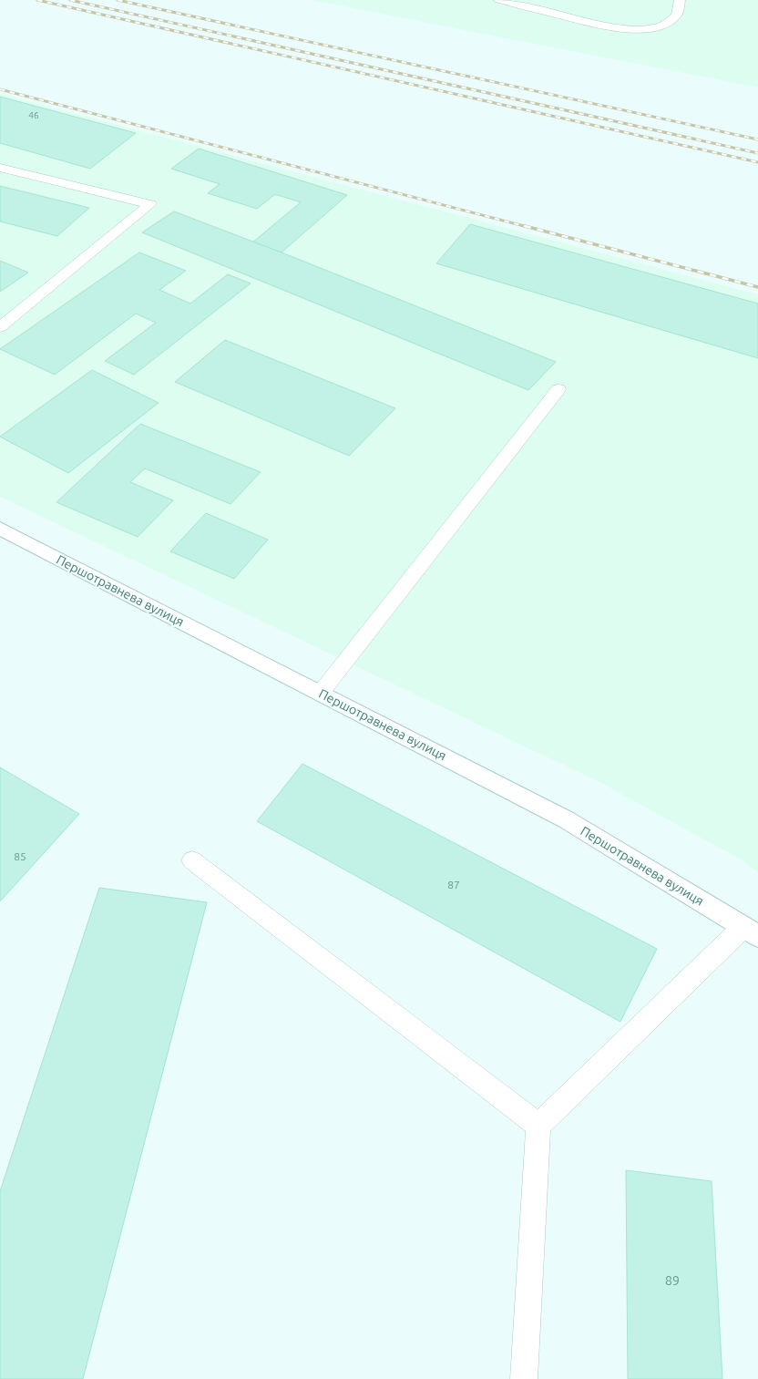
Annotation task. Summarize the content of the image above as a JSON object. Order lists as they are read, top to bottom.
{
  "streets": {
    "street": ["Першотравнева вулиця"]
  },
  "house_numbers": [
    "46",
    "85",
    "87",
    "89"
  ]
}
